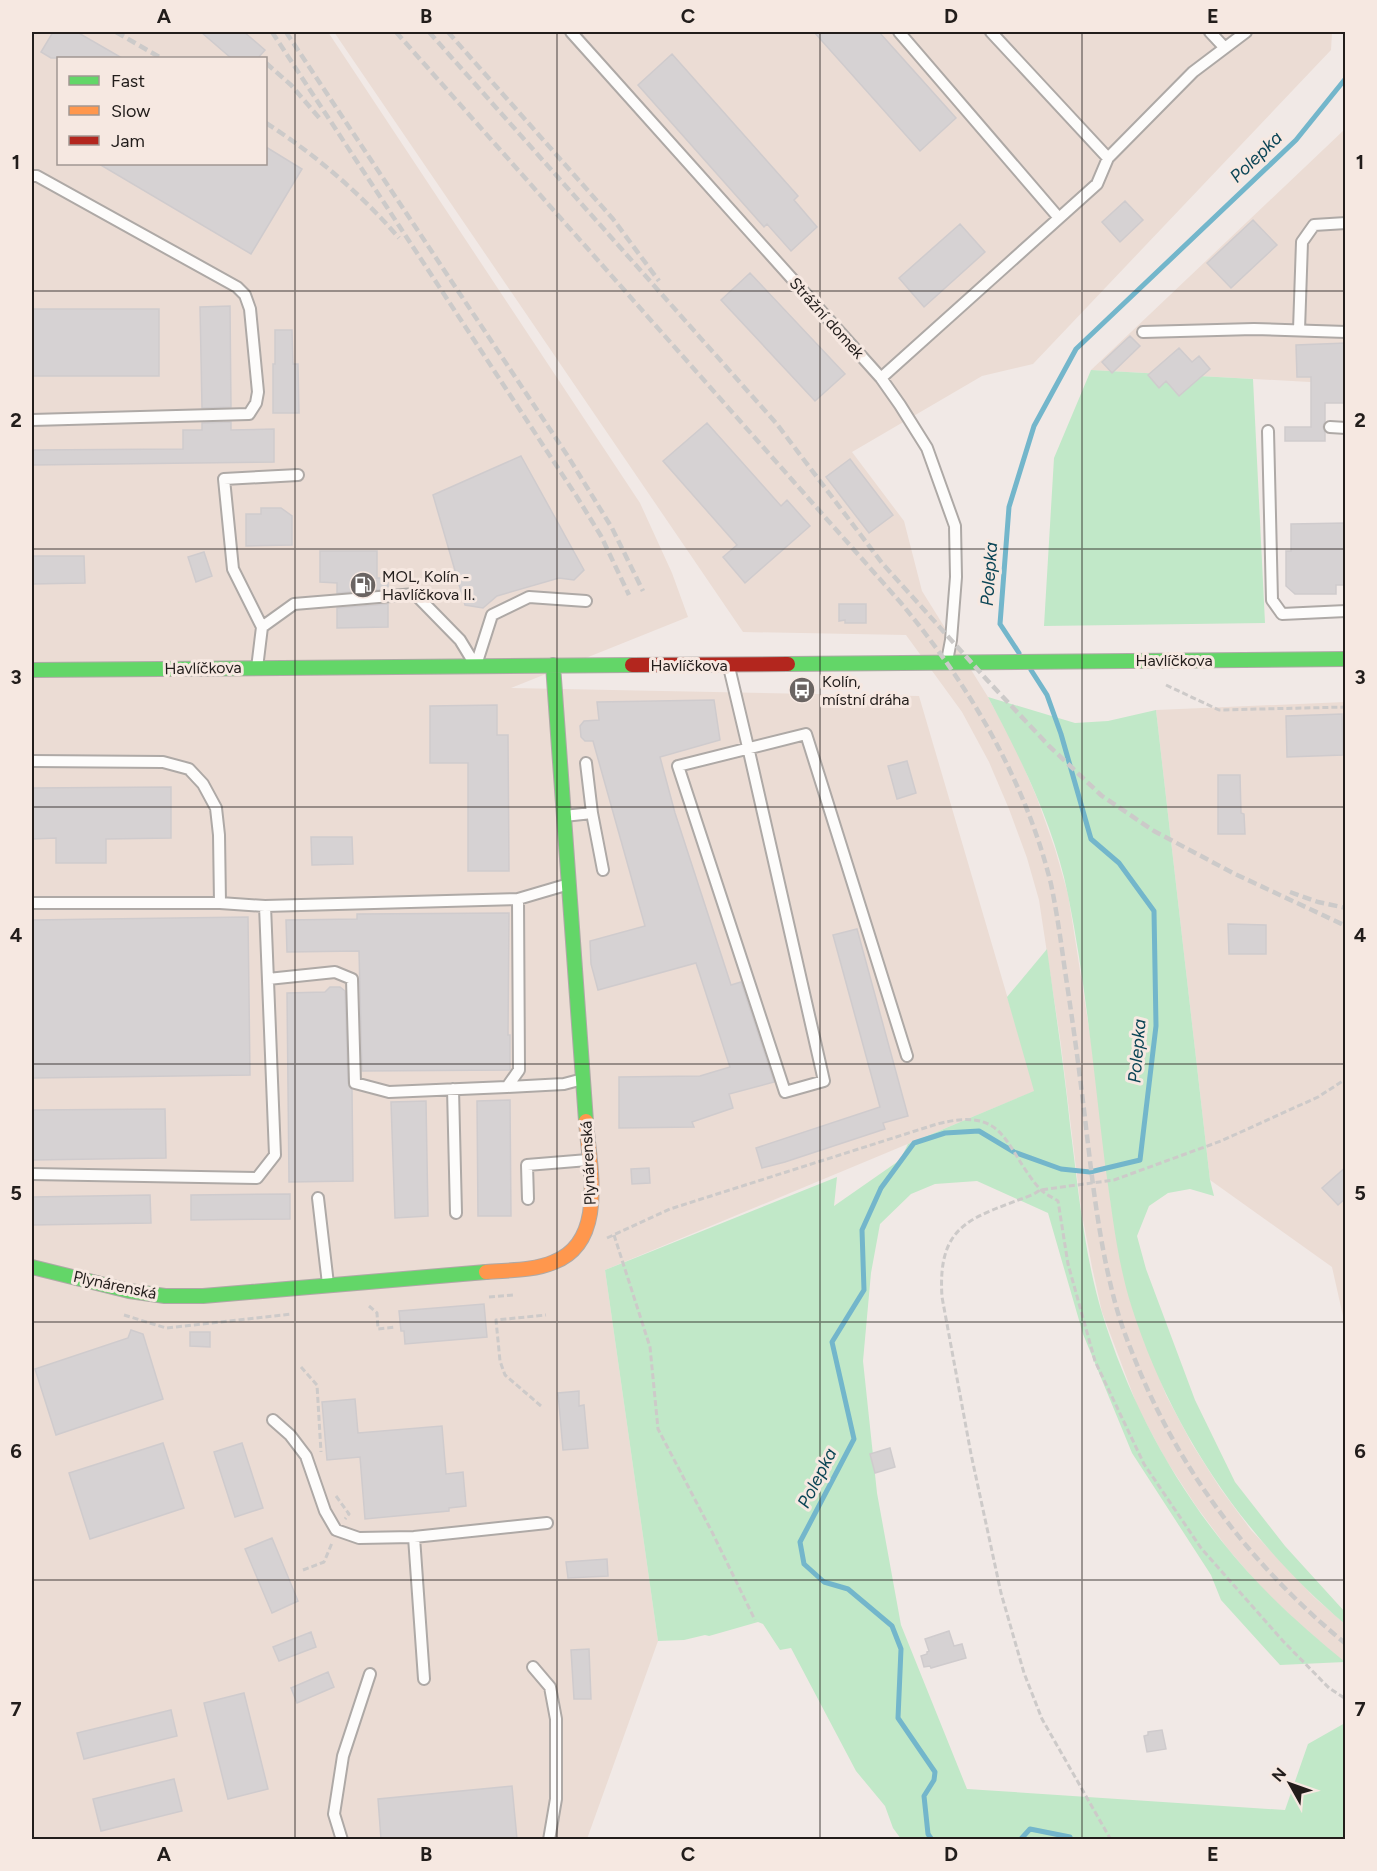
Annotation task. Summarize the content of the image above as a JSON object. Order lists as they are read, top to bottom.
{
  "streets": {
    "street": ["Havlíčkova", "Plynárenská"],
    "lane": ["Strážní domek"]
  },
  "crossings": [
    ["Strážní domek", "Havlíčkova"],
    ["Havlíčkova", "Plynárenská"]
  ],
  "water": ["Polepka"],
  "places": {
    "fuel station": ["MOL, Kolín - Havlíčkova II."],
    "bus stop": ["Kolín, místní dráha"]
  },
  "legend": ["Fast", "Slow", "Jam"],
  "north": "top left",
  "grid": {
    "columns": [
      "A",
      "B",
      "C",
      "D",
      "E"
    ],
    "rows": [
      "1",
      "2",
      "3",
      "4",
      "5",
      "6",
      "7"
    ]
  }
}
